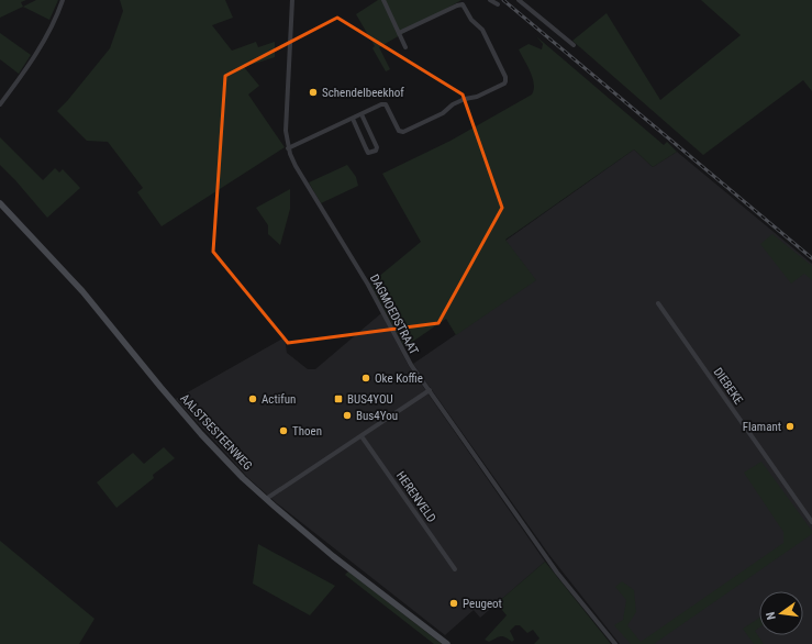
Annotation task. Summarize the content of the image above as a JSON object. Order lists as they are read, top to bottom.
{
  "streets": {
    "main road": ["AALSTSESTEENWEG"],
    "street": ["DAGMOEDSTRAAT", "DIEBEKE", "HERENVELD"]
  },
  "places": {
    "other": [
      "Schendelbeekhof",
      "Oke Koffie",
      "Actifun",
      "Bus4You",
      "Flamant",
      "Thoen",
      "Peugeot"
    ],
    "transit": ["BUS4YOU"]
  },
  "north": "left"
}
